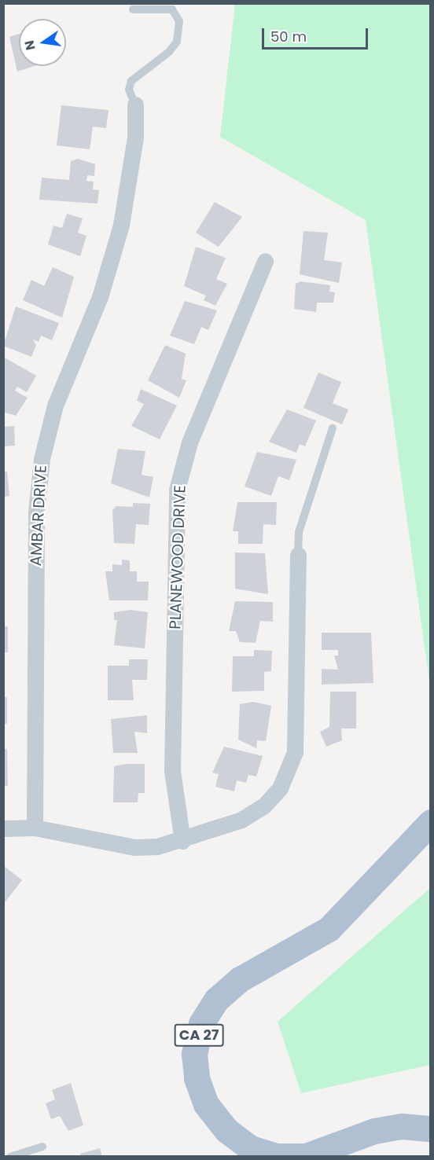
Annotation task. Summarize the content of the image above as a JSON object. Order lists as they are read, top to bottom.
{
  "streets": {
    "main road": ["CA 27"],
    "street": ["AMBAR DRIVE", "PLANEWOOD DRIVE"]
  },
  "scale_bar": "50 m",
  "north": "left"
}
